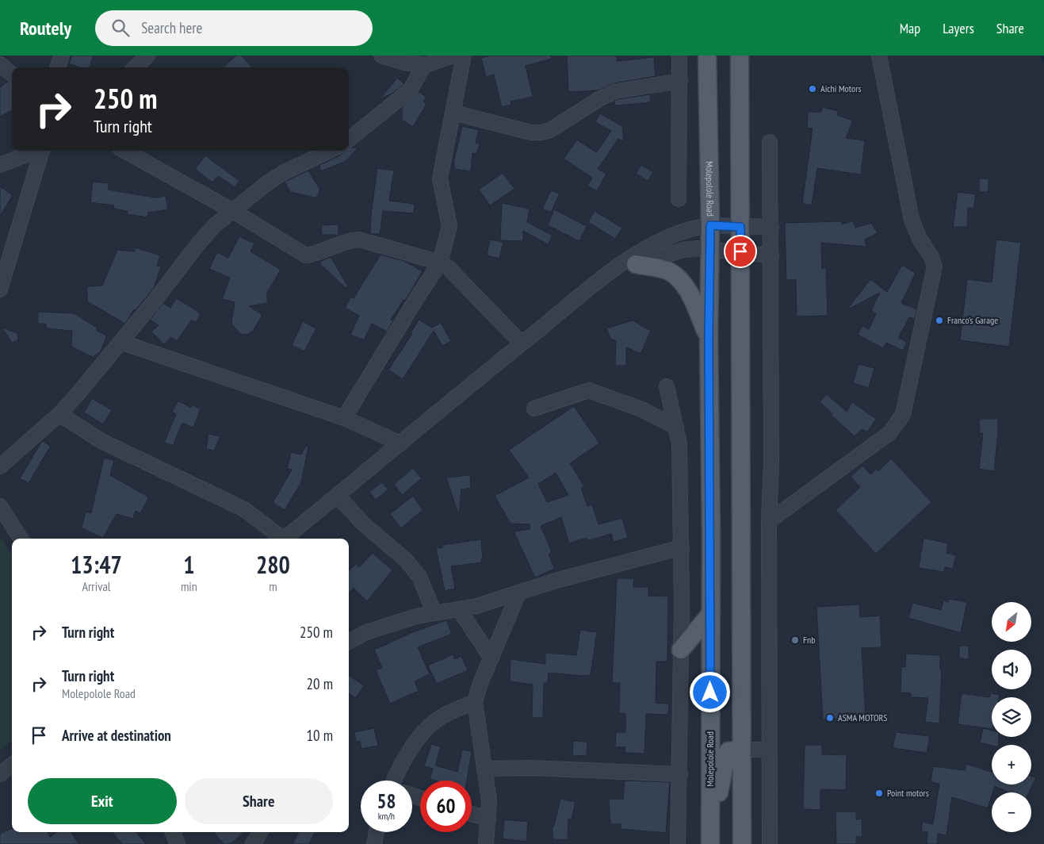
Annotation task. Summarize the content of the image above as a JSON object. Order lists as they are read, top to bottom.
{
  "streets": {
    "main road": ["Molepolole Road"]
  },
  "places": [
    "Aichi Motors",
    "Franco's Garage",
    "Fnb",
    "ASMA MOTORS",
    "Point motors"
  ],
  "north": "bottom left",
  "page": {
    "header": "Routely",
    "search": "Search here",
    "nav": ["Map", "Layers", "Share"],
    "turn": ["250 m", "Turn right"],
    "eta": [
      "13:47",
      "Arrival",
      "1",
      "min",
      "280",
      "m"
    ],
    "map_buttons": ["+", "−"],
    "list": [
      {
        "name": "Turn right",
        "value": "250 m"
      },
      {
        "name": "Turn right",
        "note": "Molepolole Road",
        "value": "20 m"
      },
      {
        "name": "Arrive at destination",
        "value": "10 m"
      }
    ],
    "buttons": ["Exit", "Share"],
    "speed": "58 km/h",
    "limit": "60"
  }
}
